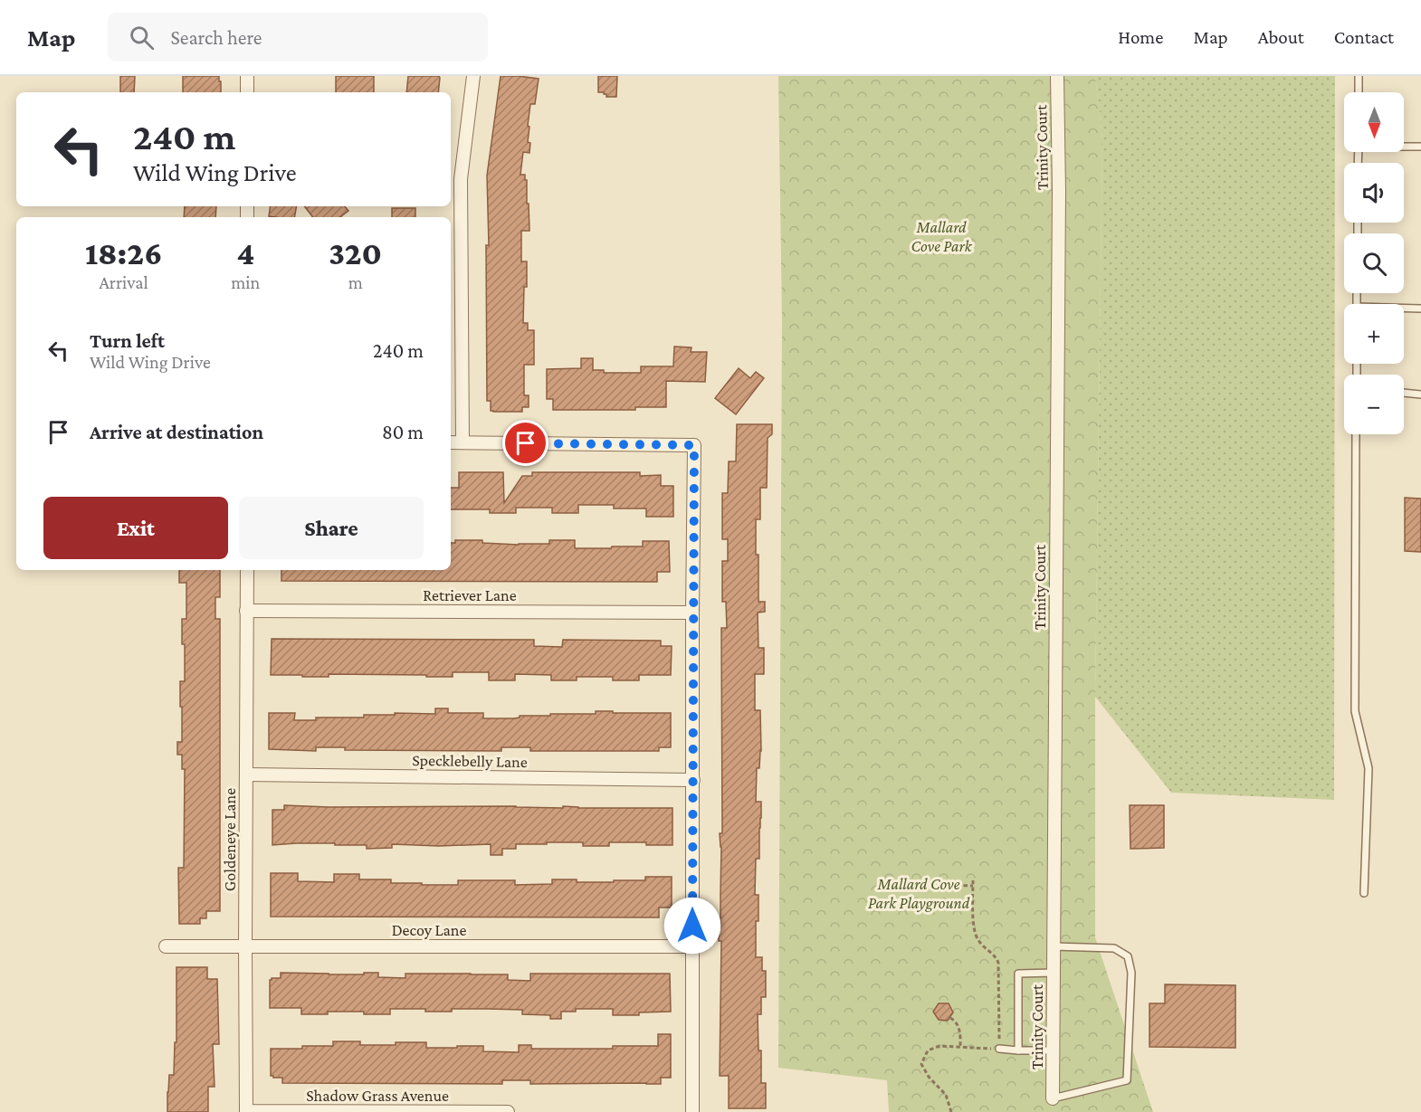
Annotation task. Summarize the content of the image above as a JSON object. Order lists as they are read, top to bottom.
{
  "streets": {
    "street": [
      "Trinity Court",
      "Retriever Lane",
      "Specklebelly Lane",
      "Goldeneye Lane",
      "Decoy Lane",
      "Shadow Grass Avenue"
    ]
  },
  "crossings": [
    ["Retriever Lane", "Goldeneye Lane"],
    ["Specklebelly Lane", "Goldeneye Lane"],
    ["Goldeneye Lane", "Decoy Lane"],
    ["Goldeneye Lane", "Shadow Grass Avenue"]
  ],
  "parks": ["Mallard Cove Park", "Mallard Cove Park Playground"],
  "north": "bottom",
  "page": {
    "header": "Map",
    "search": "Search here",
    "nav": [
      "Home",
      "Map",
      "About",
      "Contact"
    ],
    "map_buttons": ["+", "−"],
    "turn": ["240 m", "Wild Wing Drive"],
    "eta": [
      "18:26",
      "Arrival",
      "4",
      "min",
      "320",
      "m"
    ],
    "list": [
      {
        "name": "Turn left",
        "note": "Wild Wing Drive",
        "value": "240 m"
      },
      {
        "name": "Arrive at destination",
        "value": "80 m"
      }
    ],
    "buttons": ["Exit", "Share"]
  }
}
